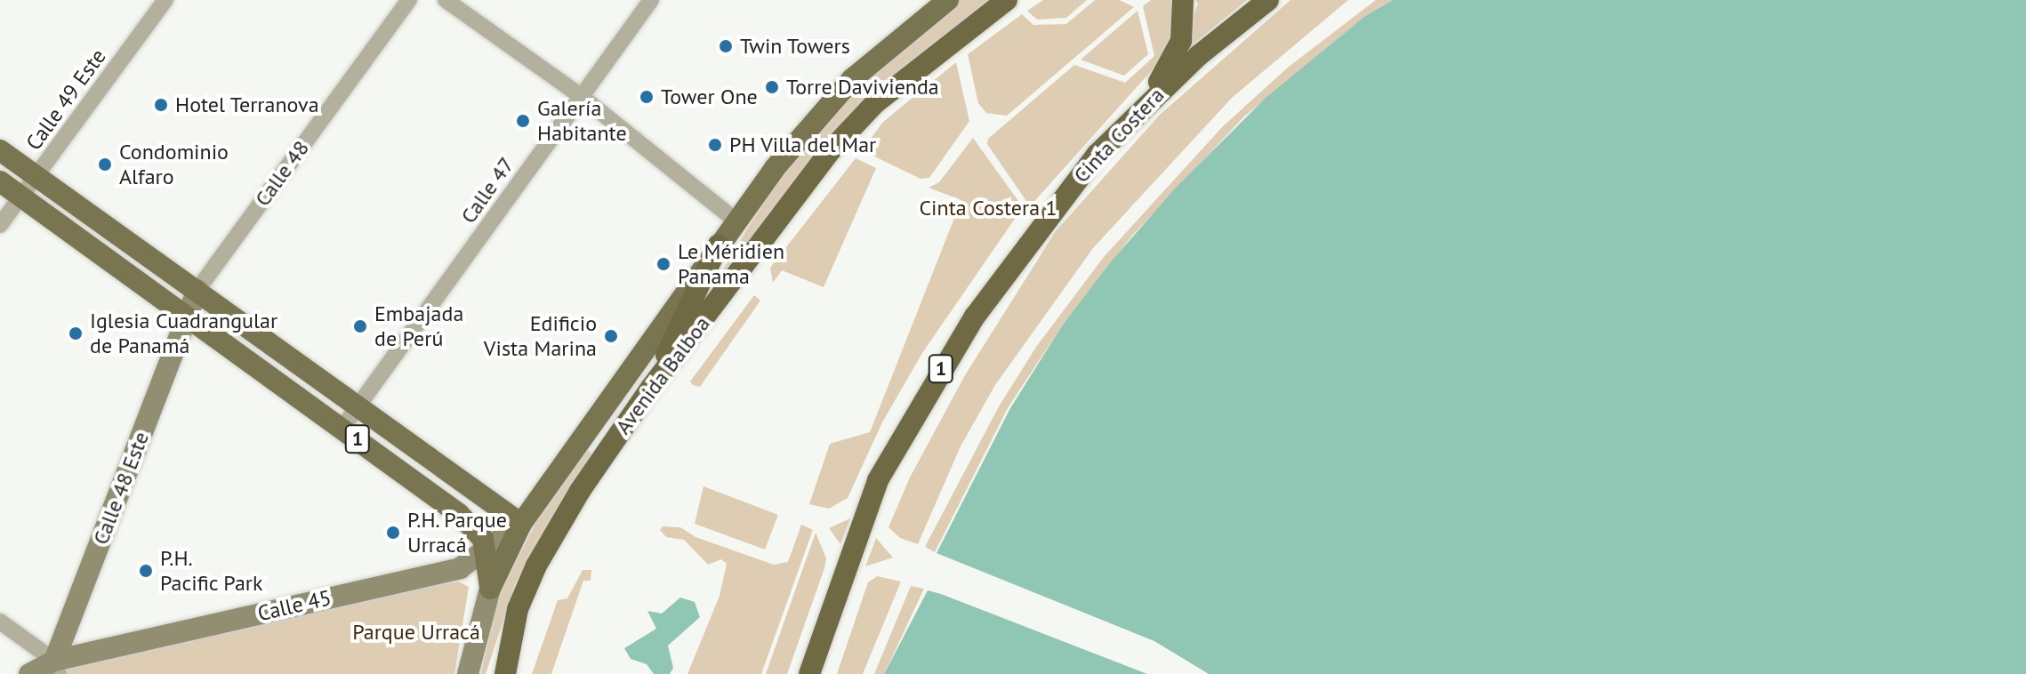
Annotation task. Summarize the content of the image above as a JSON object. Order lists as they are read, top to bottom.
{
  "streets": {
    "highway": ["Cinta Costera", "1", "Avenida Balboa"],
    "main road": ["Calle 48", "Calle 48 Este", "Calle 45"],
    "street": ["Calle 49 Este", "Calle 47"]
  },
  "crossings": [
    ["Calle 49 Este", "1"],
    ["Calle 48", "1"],
    ["Calle 48", "Calle 48 Este"],
    ["Calle 47", "1"],
    ["1", "Avenida Balboa"],
    ["1", "Calle 48 Este"],
    ["1", "Calle 45"],
    ["Avenida Balboa", "Calle 45"],
    ["Calle 48 Este", "Calle 45"]
  ],
  "parks": ["Cinta Costera 1", "Parque Urracá"],
  "places": [
    "Twin Towers",
    "Torre Davivienda",
    "Tower One",
    "Hotel Terranova",
    "Galería Habitante",
    "PH Villa del Mar",
    "Condominio Alfaro",
    "Le Méridien Panama",
    "Embajada de Perú",
    "Iglesia Cuadrangular de Panamá",
    "Edificio Vista Marina",
    "P.H. Parque Urracá",
    "P.H. Pacific Park"
  ]
}
